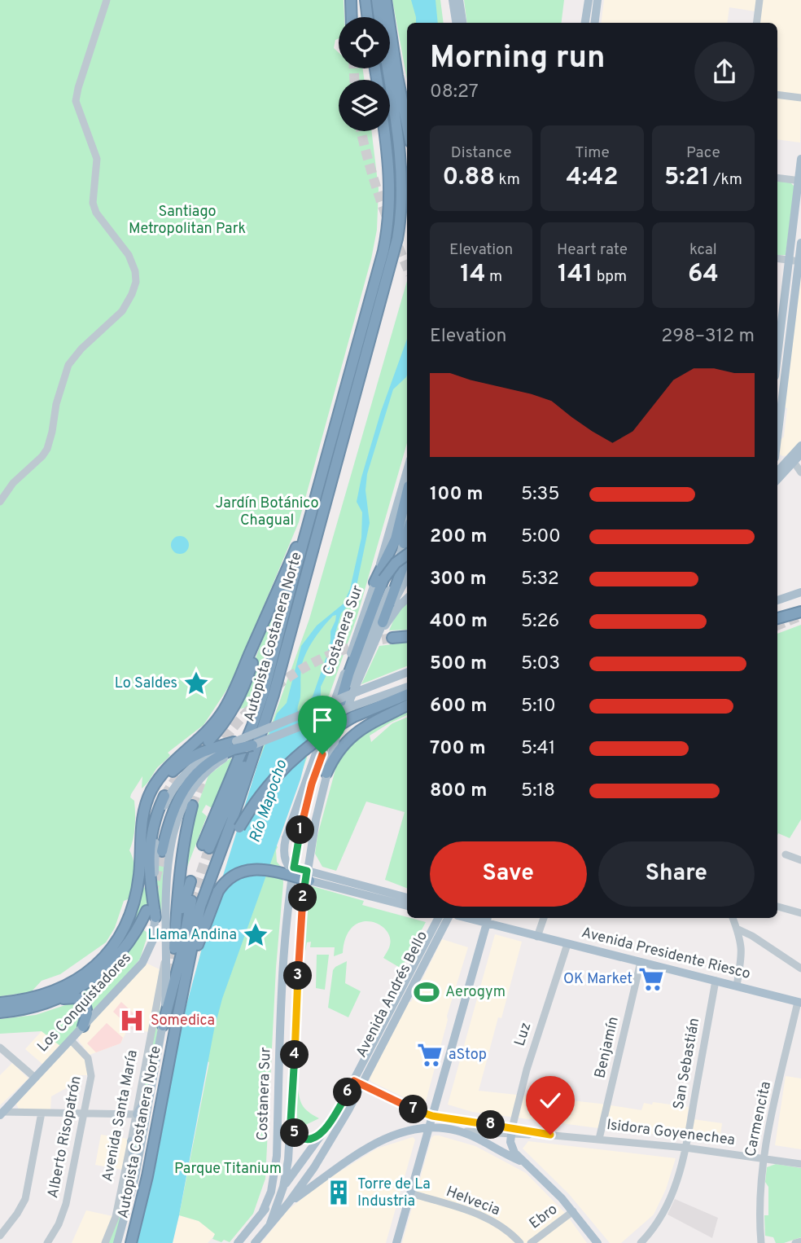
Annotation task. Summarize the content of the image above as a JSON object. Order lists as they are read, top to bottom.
{
  "streets": {
    "highway": ["Autopista Costanera Norte"],
    "main road": [
      "Costanera Sur",
      "Avenida Presidente Riesco",
      "Avenida Andrés Bello",
      "Los Conquistadores",
      "Avenida Santa María",
      "Isidora Goyenechea"
    ],
    "street": [
      "Luz",
      "Benjamín",
      "San Sebastián",
      "Carmencita",
      "Alberto Risopatrón",
      "Helvecia",
      "Ebro"
    ]
  },
  "crossings": [
    ["Costanera Sur", "Avenida Andrés Bello"],
    ["Avenida Presidente Riesco", "Luz"],
    ["Avenida Presidente Riesco", "Benjamín"],
    ["Avenida Presidente Riesco", "San Sebastián"],
    ["Avenida Presidente Riesco", "Carmencita"],
    ["Avenida Andrés Bello", "Isidora Goyenechea"],
    ["Los Conquistadores", "Avenida Santa María"],
    ["Los Conquistadores", "Alberto Risopatrón"],
    ["Luz", "Isidora Goyenechea"],
    ["Benjamín", "Isidora Goyenechea"],
    ["San Sebastián", "Isidora Goyenechea"],
    ["Carmencita", "Isidora Goyenechea"]
  ],
  "water": ["Río Mapocho"],
  "parks": ["Santiago Metropolitan Park", "Jardín Botánico Chagual", "Parque Titanium"],
  "places": {
    "place": ["Lo Saldes", "Llama Andina"],
    "supermarket": ["OK Market", "aStop"],
    "sports": ["Aerogym"],
    "hospital": ["Somedica"],
    "building": ["Torre de La Industria"]
  },
  "page": {
    "heading": ["Morning run", "08:27"],
    "stats": [
      ["Distance", "0.88 km"],
      ["Time", "4:42"],
      ["Pace", "5:21 /km"],
      ["Elevation", "14 m"],
      ["Heart rate", "141 bpm"],
      ["kcal", "64"]
    ],
    "chart": ["Elevation", "298–312 m"],
    "list": [
      {
        "name": "100 m",
        "note": "5:35"
      },
      {
        "name": "200 m",
        "note": "5:00"
      },
      {
        "name": "300 m",
        "note": "5:32"
      },
      {
        "name": "400 m",
        "note": "5:26"
      },
      {
        "name": "500 m",
        "note": "5:03"
      },
      {
        "name": "600 m",
        "note": "5:10"
      },
      {
        "name": "700 m",
        "note": "5:41"
      },
      {
        "name": "800 m",
        "note": "5:18"
      }
    ],
    "pins": [
      "1",
      "2",
      "3",
      "4",
      "6",
      "7",
      "8",
      "5"
    ],
    "buttons": ["Save", "Share"]
  }
}
